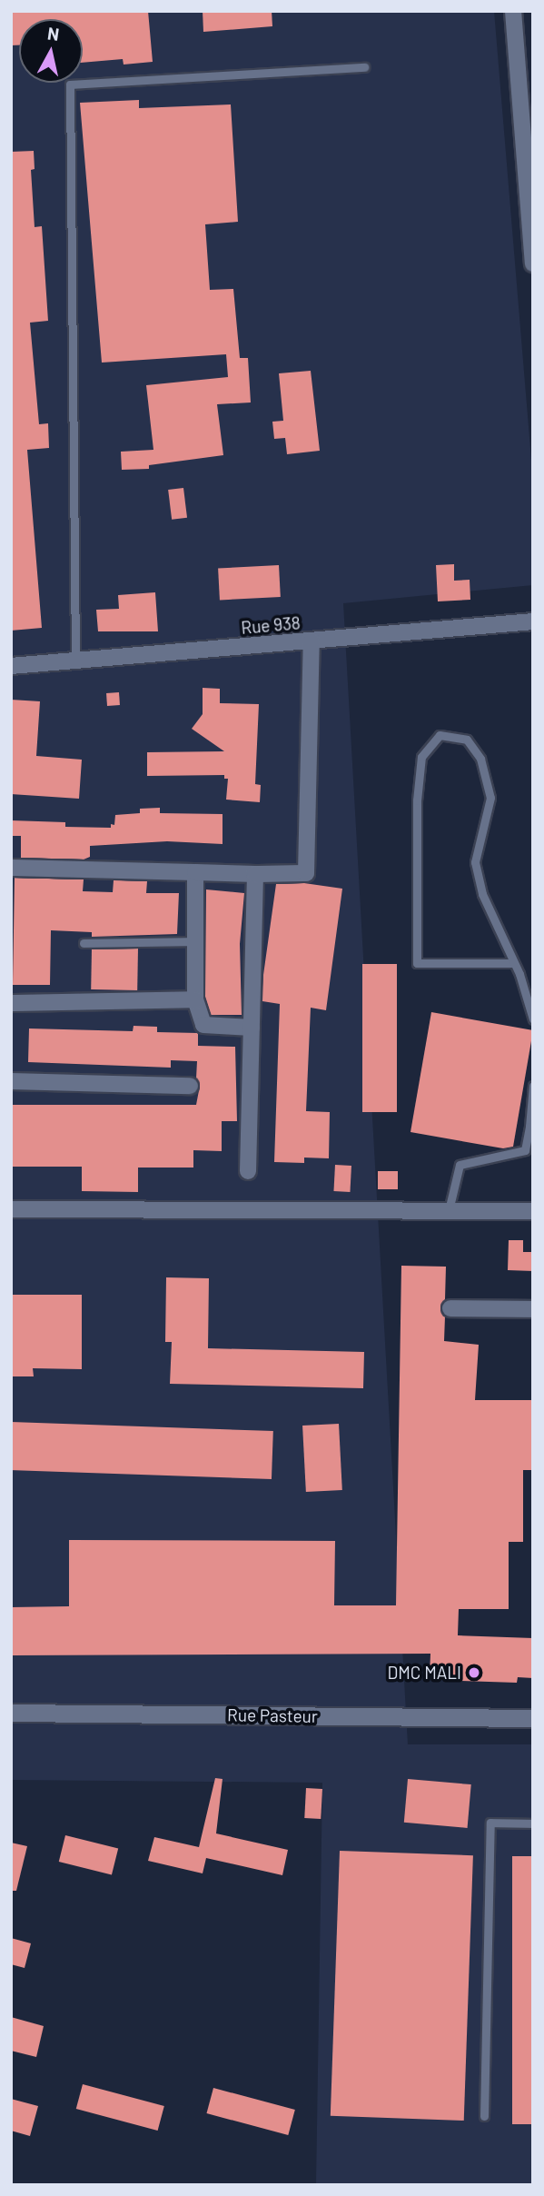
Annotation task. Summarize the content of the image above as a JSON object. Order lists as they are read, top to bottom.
{
  "streets": {
    "main road": ["Rue Pasteur"],
    "street": ["Rue 938"]
  },
  "places": ["DMC MALI"],
  "north": "top"
}
